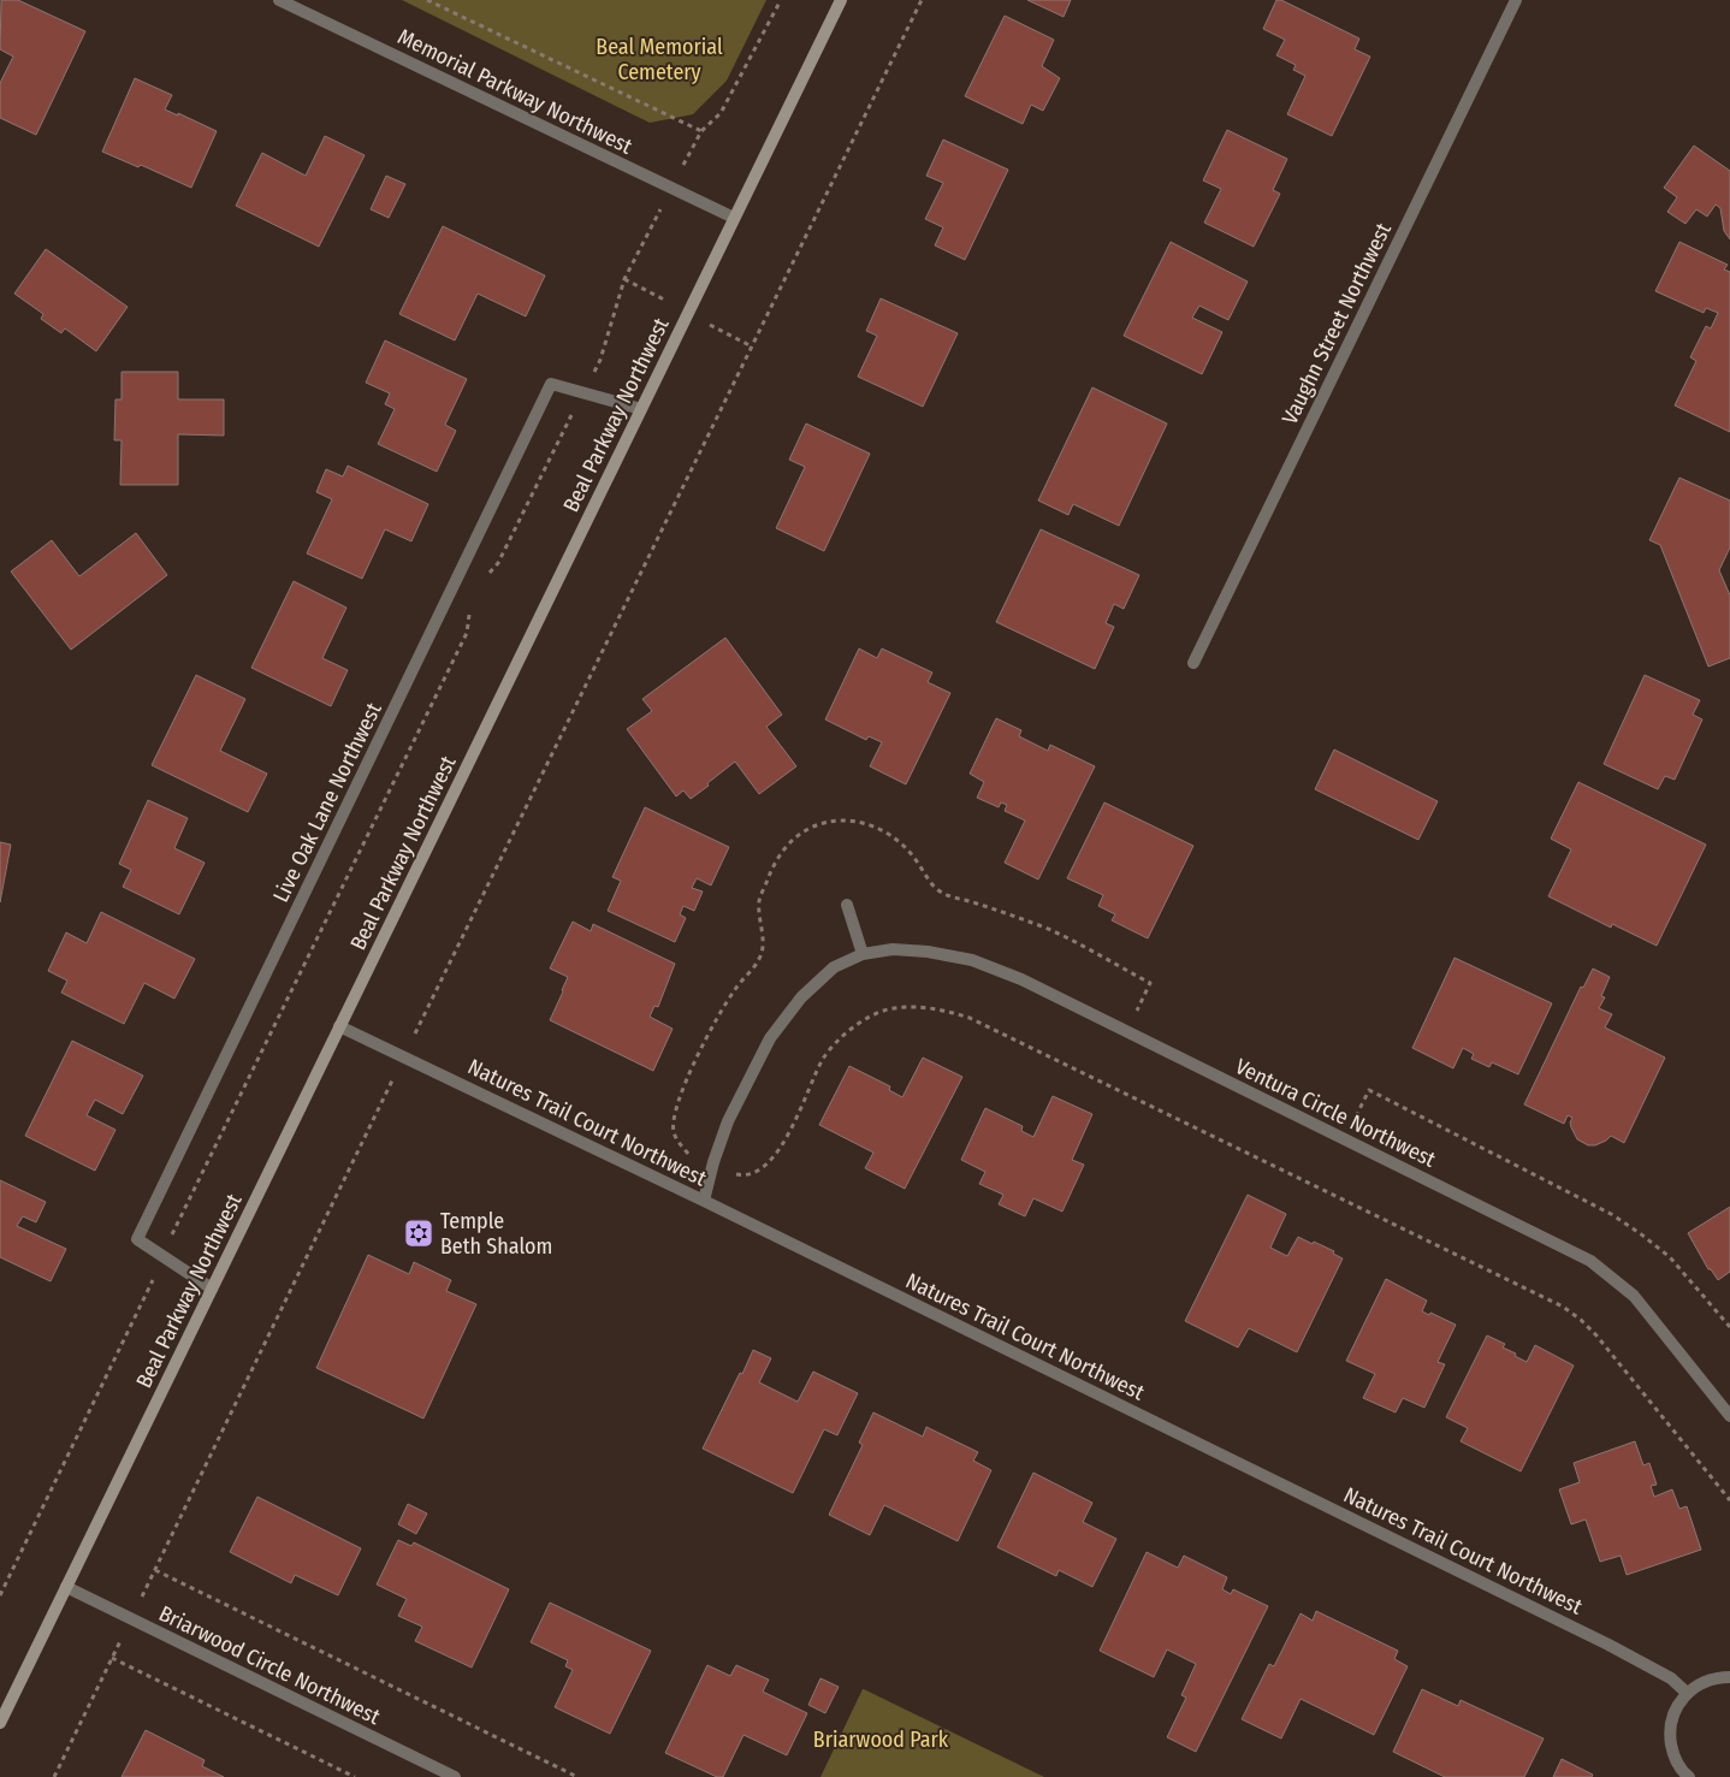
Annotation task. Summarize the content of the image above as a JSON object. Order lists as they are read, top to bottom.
{
  "streets": {
    "main road": ["Beal Parkway Northwest"],
    "street": [
      "Memorial Parkway Northwest",
      "Vaughn Street Northwest",
      "Live Oak Lane Northwest",
      "Ventura Circle Northwest",
      "Natures Trail Court Northwest",
      "Briarwood Circle Northwest"
    ]
  },
  "crossings": [
    ["Memorial Parkway Northwest", "Beal Parkway Northwest"],
    ["Beal Parkway Northwest", "Live Oak Lane Northwest"],
    ["Beal Parkway Northwest", "Natures Trail Court Northwest"],
    ["Beal Parkway Northwest", "Briarwood Circle Northwest"],
    ["Ventura Circle Northwest", "Natures Trail Court Northwest"]
  ],
  "parks": ["Beal Memorial Cemetery", "Briarwood Park"],
  "places": {
    "synagogue": ["Temple Beth Shalom"]
  }
}
